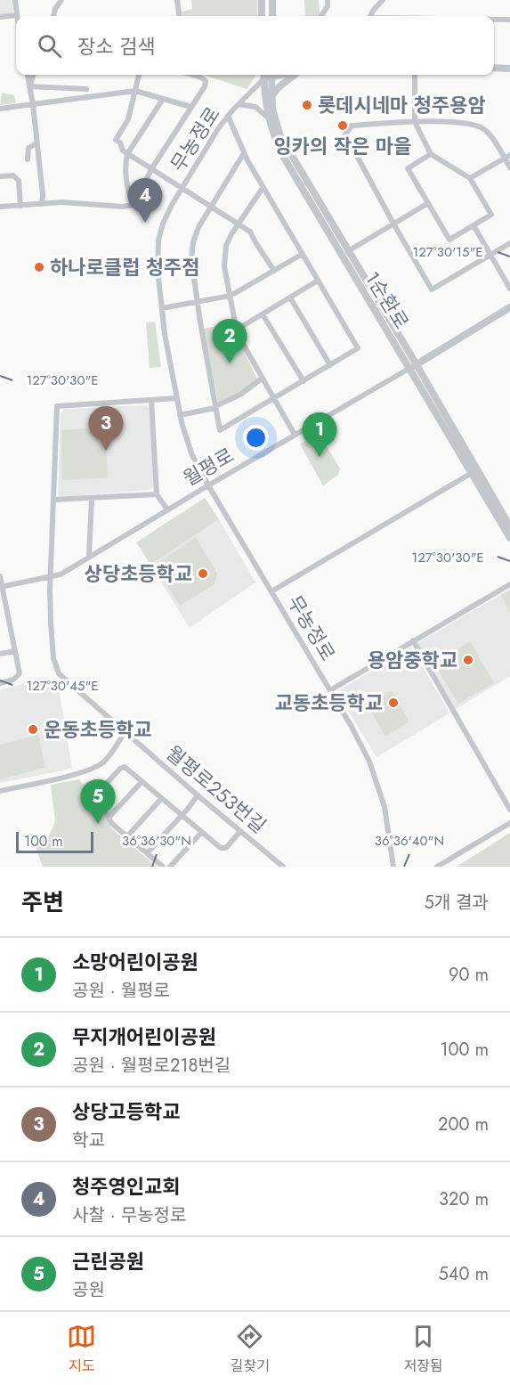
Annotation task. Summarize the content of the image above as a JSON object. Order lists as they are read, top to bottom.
{
  "streets": {
    "street": [
      "무농정로",
      "1순환로",
      "월평로",
      "월평로253번길"
    ]
  },
  "crossings": [
    ["무농정로", "1순환로"],
    ["무농정로", "월평로"],
    ["1순환로", "월평로"],
    ["월평로", "월평로253번길"]
  ],
  "places": [
    "롯데시네마 청주용암",
    "잉카의 작은 마을",
    "하나로클럽 청주점",
    "상당초등학교",
    "용암중학교",
    "교동초등학교",
    "운동초등학교"
  ],
  "scale_bar": "100 m",
  "page": {
    "search": "장소 검색",
    "pins": [
      "4",
      "2",
      "3",
      "1",
      "5"
    ],
    "scale": "100 m",
    "heading": ["주변", "5개 결과"],
    "list": [
      {
        "mark": "1",
        "name": "소망어린이공원",
        "note": "공원 · 월평로",
        "value": "90 m"
      },
      {
        "mark": "2",
        "name": "무지개어린이공원",
        "note": "공원 · 월평로218번길",
        "value": "100 m"
      },
      {
        "mark": "3",
        "name": "상당고등학교",
        "note": "학교",
        "value": "200 m"
      },
      {
        "mark": "4",
        "name": "청주영인교회",
        "note": "사찰 · 무농정로",
        "value": "320 m"
      },
      {
        "mark": "5",
        "name": "근린공원",
        "note": "공원",
        "value": "540 m"
      }
    ],
    "nav": ["지도", "길찾기", "저장됨"]
  },
  "coordinates": [
    "127°30'15\"E",
    "127°30'30\"E",
    "127°30'45\"E",
    "36°36'30\"N",
    "36°36'40\"N"
  ]
}
